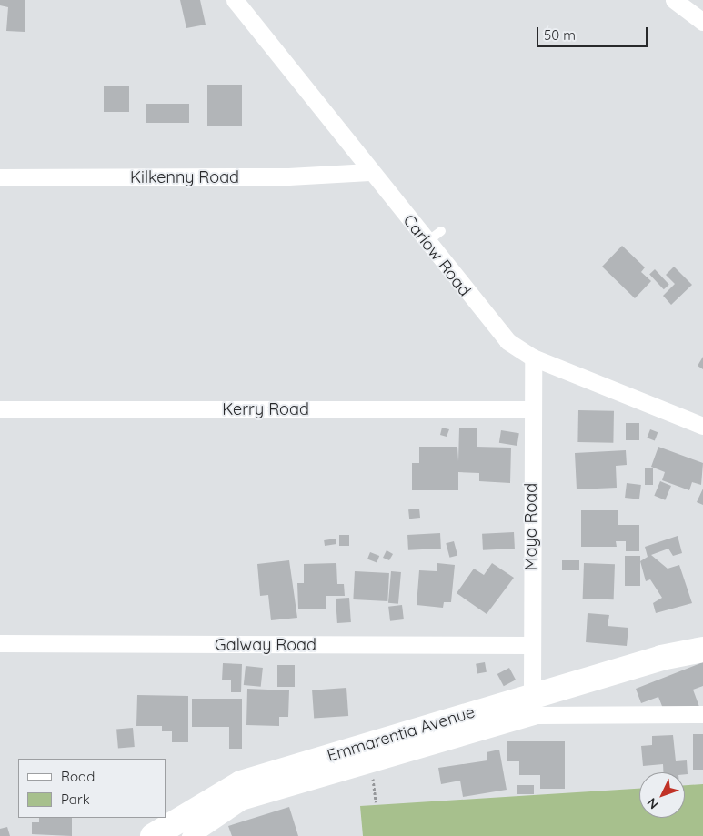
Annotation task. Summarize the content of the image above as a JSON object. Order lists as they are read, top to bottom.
{
  "streets": {
    "street": [
      "Kilkenny Road",
      "Carlow Road",
      "Kerry Road",
      "Mayo Road",
      "Galway Road",
      "Emmarentia Avenue"
    ]
  },
  "crossings": [
    ["Kilkenny Road", "Carlow Road"],
    ["Carlow Road", "Mayo Road"],
    ["Kerry Road", "Mayo Road"],
    ["Mayo Road", "Galway Road"],
    ["Mayo Road", "Emmarentia Avenue"]
  ],
  "legend": ["Road", "Park"],
  "scale_bar": "50 m",
  "north": "bottom left"
}
